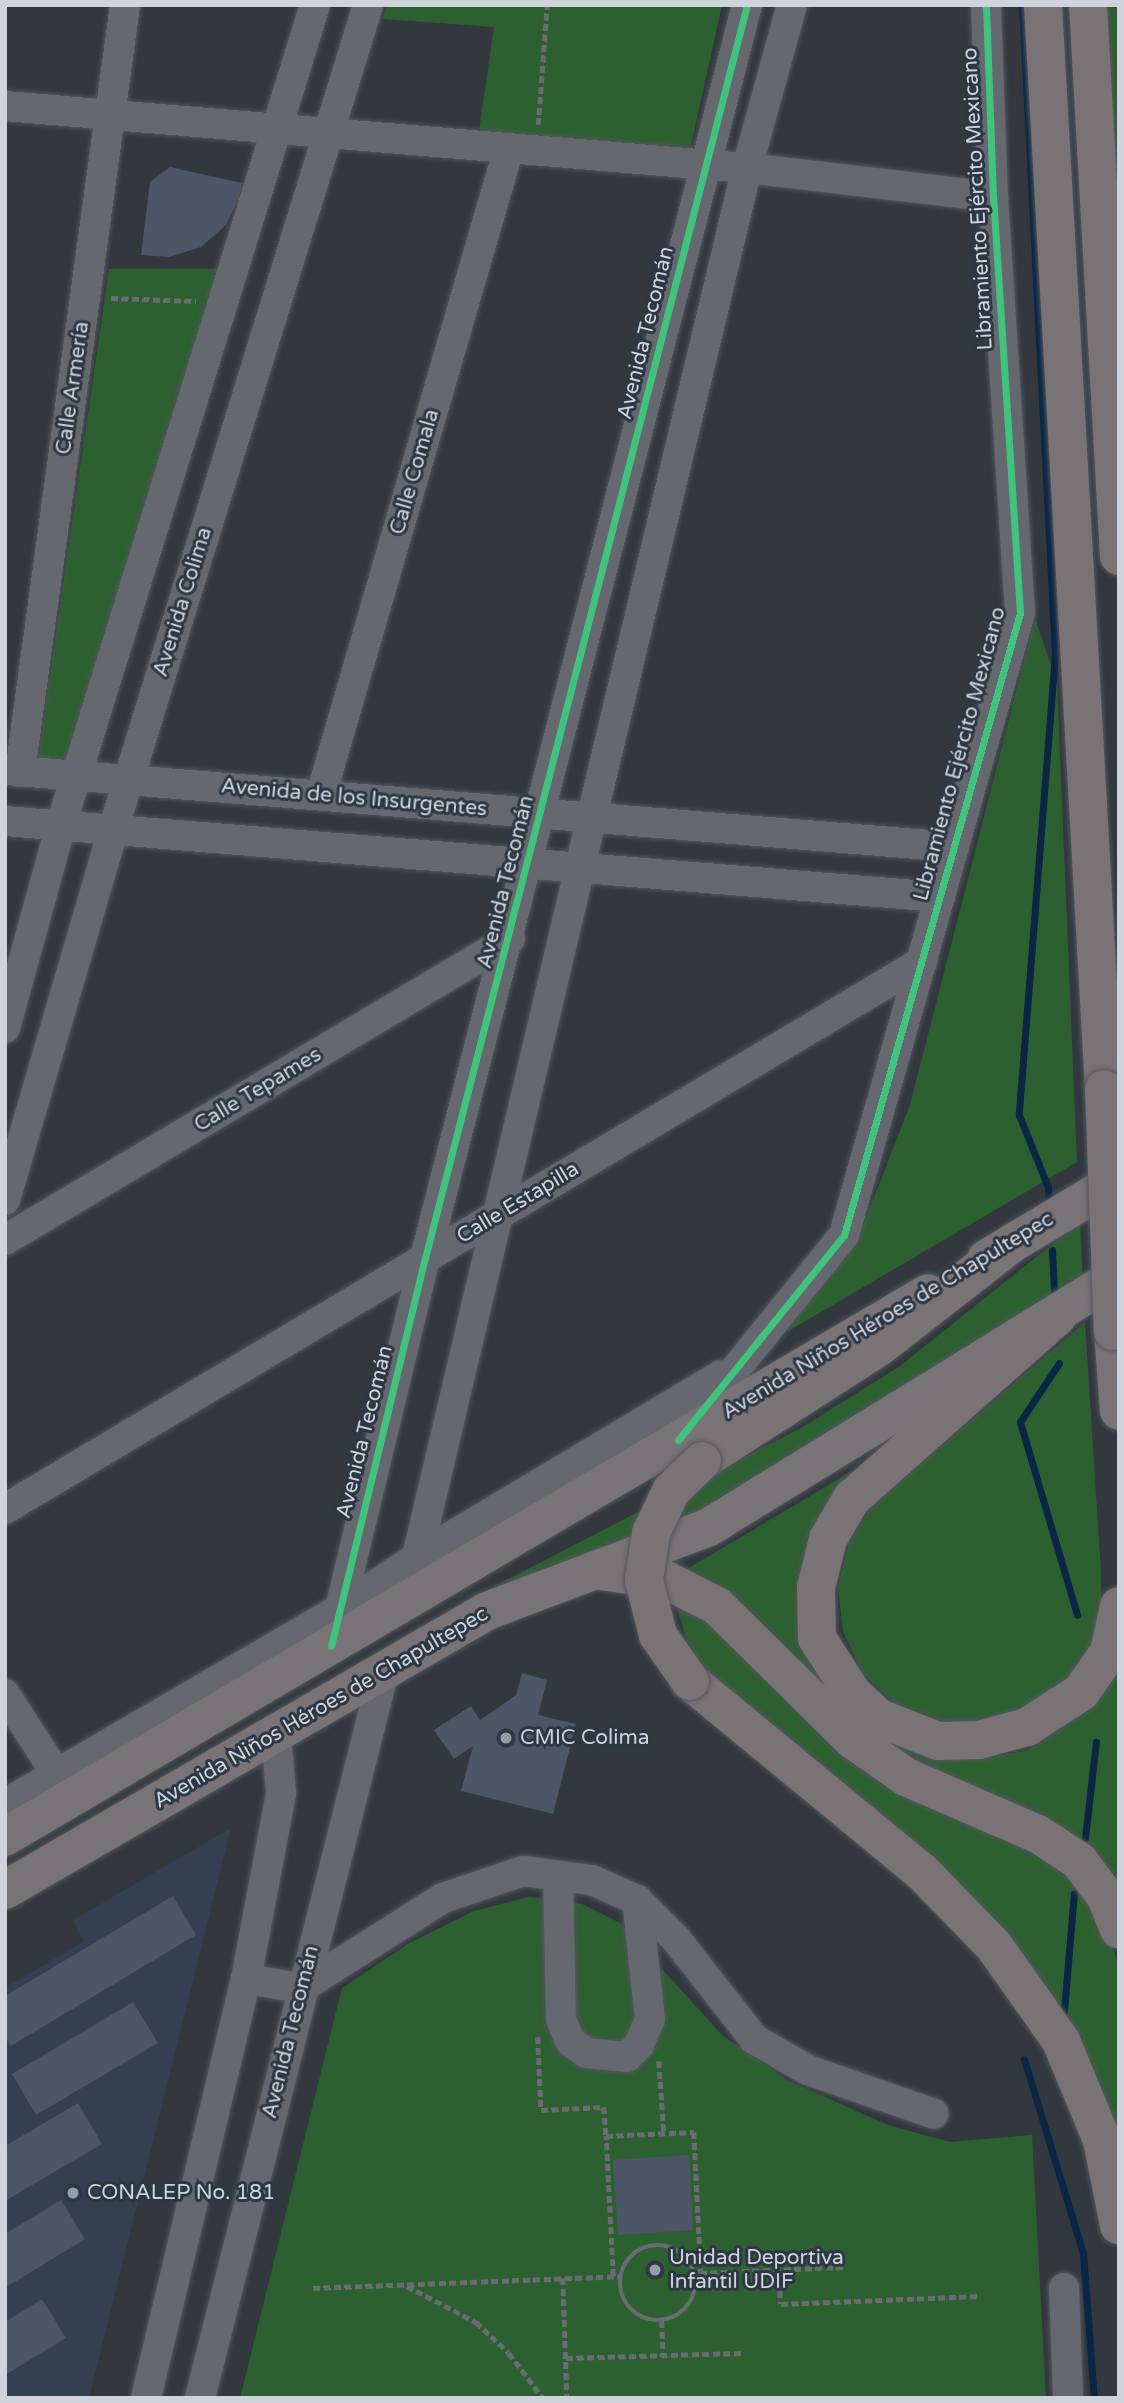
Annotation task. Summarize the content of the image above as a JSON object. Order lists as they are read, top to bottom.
{
  "streets": {
    "main road": ["Avenida Niños Héroes de Chapultepec"],
    "street": [
      "Libramiento Ejército Mexicano",
      "Avenida Tecomán",
      "Calle Armería",
      "Calle Comala",
      "Avenida Colima",
      "Avenida de los Insurgentes",
      "Calle Tepames",
      "Calle Estapilla"
    ]
  },
  "crossings": [
    ["Libramiento Ejército Mexicano", "Avenida de los Insurgentes"],
    ["Libramiento Ejército Mexicano", "Calle Estapilla"],
    ["Avenida Tecomán", "Avenida de los Insurgentes"],
    ["Avenida Tecomán", "Calle Tepames"],
    ["Avenida Tecomán", "Calle Estapilla"],
    ["Avenida Tecomán", "Avenida Niños Héroes de Chapultepec"],
    ["Calle Armería", "Avenida de los Insurgentes"],
    ["Calle Comala", "Avenida de los Insurgentes"],
    ["Avenida Colima", "Avenida de los Insurgentes"]
  ],
  "places": ["CMIC Colima", "CONALEP No. 181", "Unidad Deportiva Infantil UDIF"]
}
